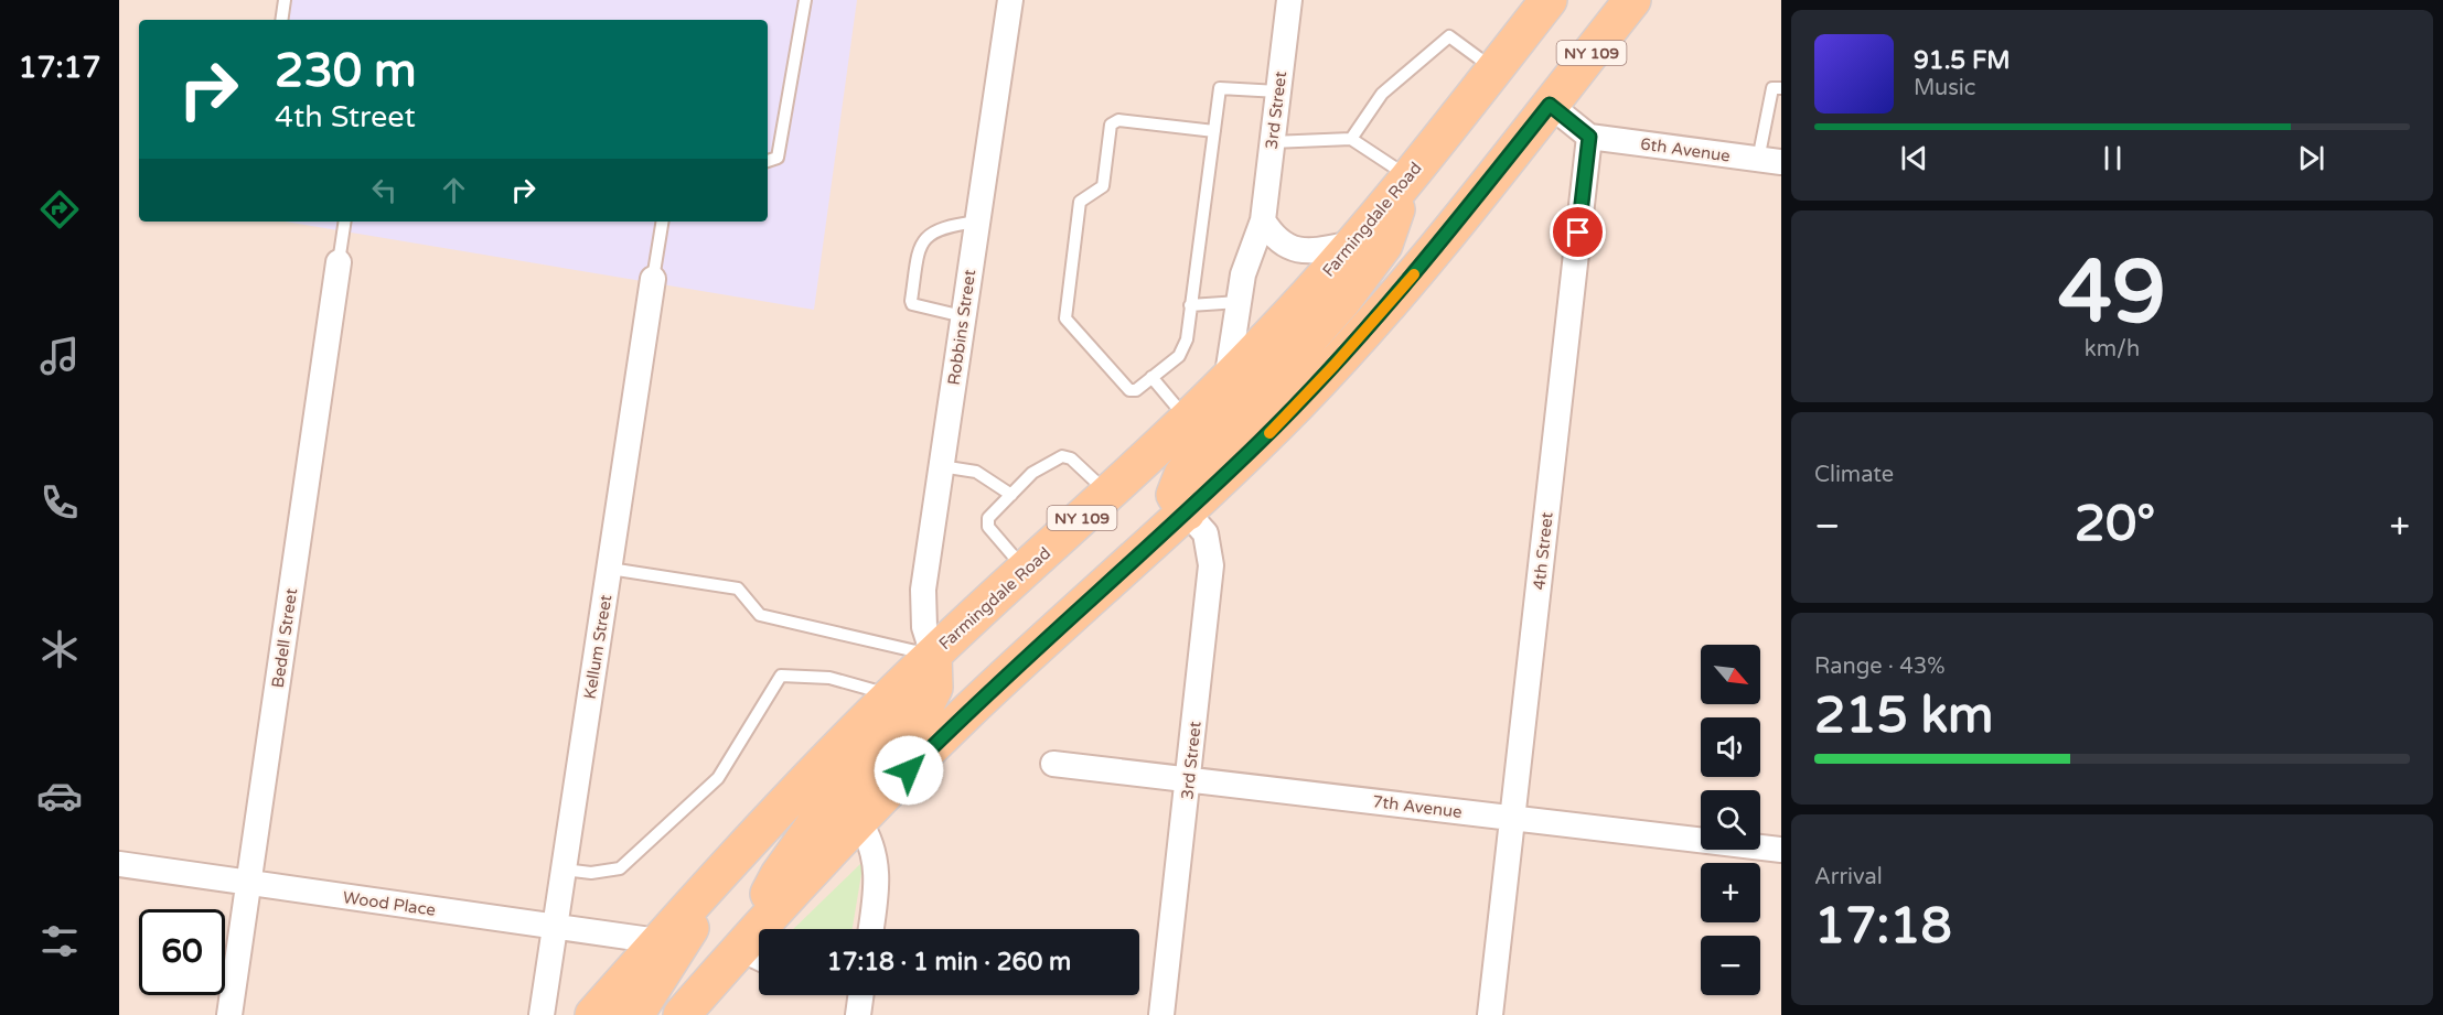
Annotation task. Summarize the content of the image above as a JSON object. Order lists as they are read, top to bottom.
{
  "streets": {
    "main road": ["NY 109", "Farmingdale Road"],
    "street": [
      "3rd Street",
      "6th Avenue",
      "Robbins Street",
      "4th Street",
      "Bedell Street",
      "Kellum Street",
      "7th Avenue",
      "Wood Place"
    ]
  },
  "crossings": [
    ["NY 109", "3rd Street"],
    ["3rd Street", "Farmingdale Road"],
    ["3rd Street", "7th Avenue"],
    ["6th Avenue", "4th Street"],
    ["Farmingdale Road", "Robbins Street"],
    ["Farmingdale Road", "Wood Place"],
    ["4th Street", "7th Avenue"],
    ["Bedell Street", "Wood Place"],
    ["Kellum Street", "Wood Place"]
  ],
  "north": "bottom right",
  "page": {
    "tabs": "17:17",
    "turn": ["230 m", "4th Street"],
    "song": ["91.5 FM", "Music"],
    "tile": [
      ["49", "km/h"],
      "Climate",
      ["Range · 43%", "215 km"],
      ["Arrival", "17:18"]
    ],
    "heat": ["−", "20°", "+"],
    "map_buttons": ["+", "−"],
    "limit": "60",
    "trip": "17:18 · 1 min · 260 m"
  }
}
